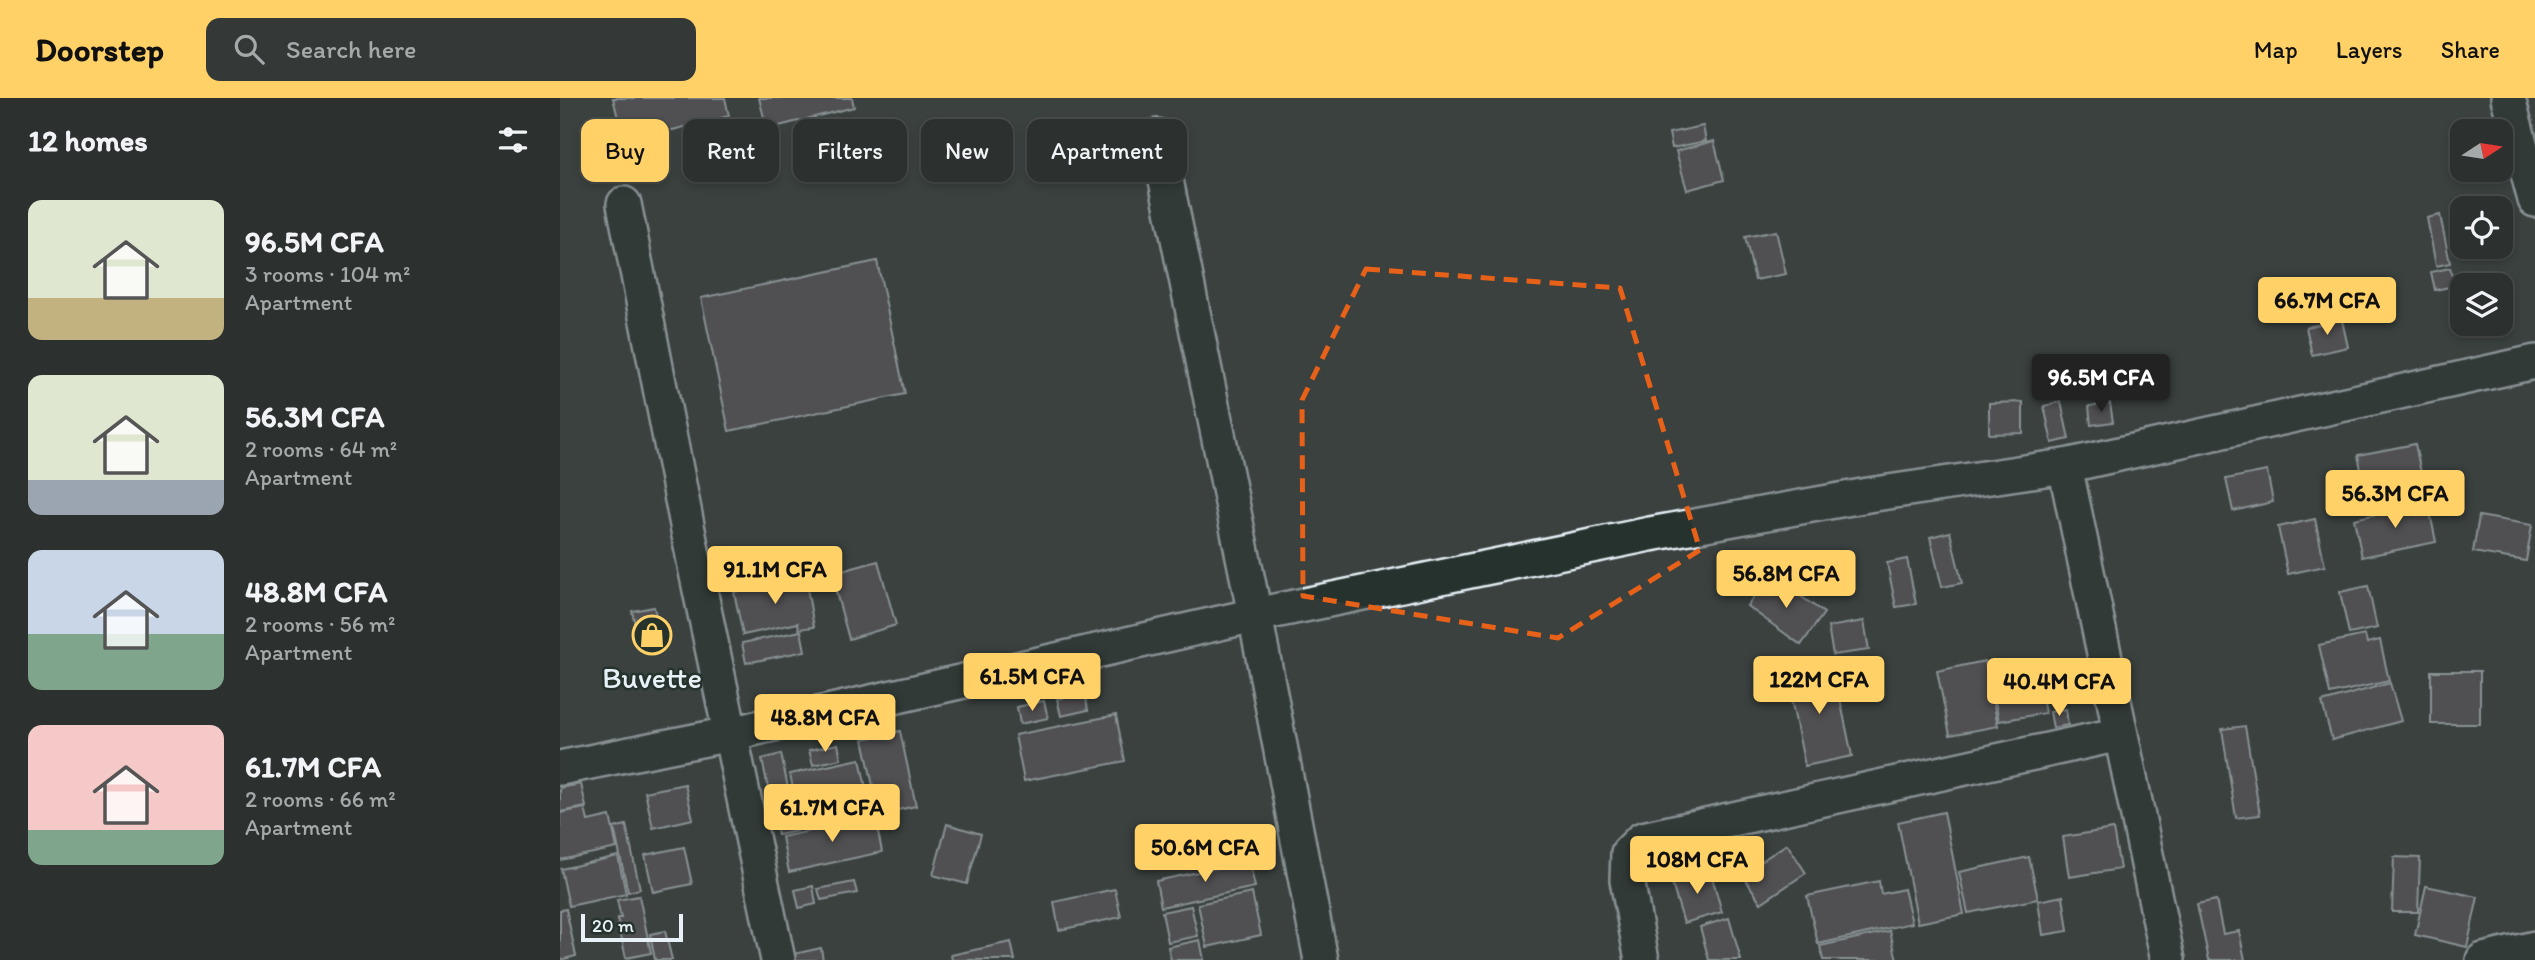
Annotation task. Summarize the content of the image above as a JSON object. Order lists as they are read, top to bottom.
{
  "places": {
    "shop": ["Buvette"]
  },
  "scale_bar": "20 m",
  "north": "right",
  "page": {
    "header": "Doorstep",
    "search": "Search here",
    "nav": ["Map", "Layers", "Share"],
    "heading": "12 homes",
    "chip": [
      "Buy",
      "Rent",
      "Filters",
      "New",
      "Apartment"
    ],
    "list": [
      {
        "name": "96.5M CFA",
        "note": "3 rooms · 104 m² · Apartment"
      },
      {
        "name": "56.3M CFA",
        "note": "2 rooms · 64 m² · Apartment"
      },
      {
        "name": "48.8M CFA",
        "note": "2 rooms · 56 m² · Apartment"
      },
      {
        "name": "61.7M CFA",
        "note": "2 rooms · 66 m² · Apartment"
      }
    ],
    "price": [
      "66.7M CFA",
      "96.5M CFA",
      "56.3M CFA",
      "91.1M CFA",
      "56.8M CFA",
      "61.5M CFA",
      "122M CFA",
      "40.4M CFA",
      "48.8M CFA",
      "61.7M CFA",
      "50.6M CFA",
      "108M CFA"
    ],
    "scale": "20 m"
  }
}
